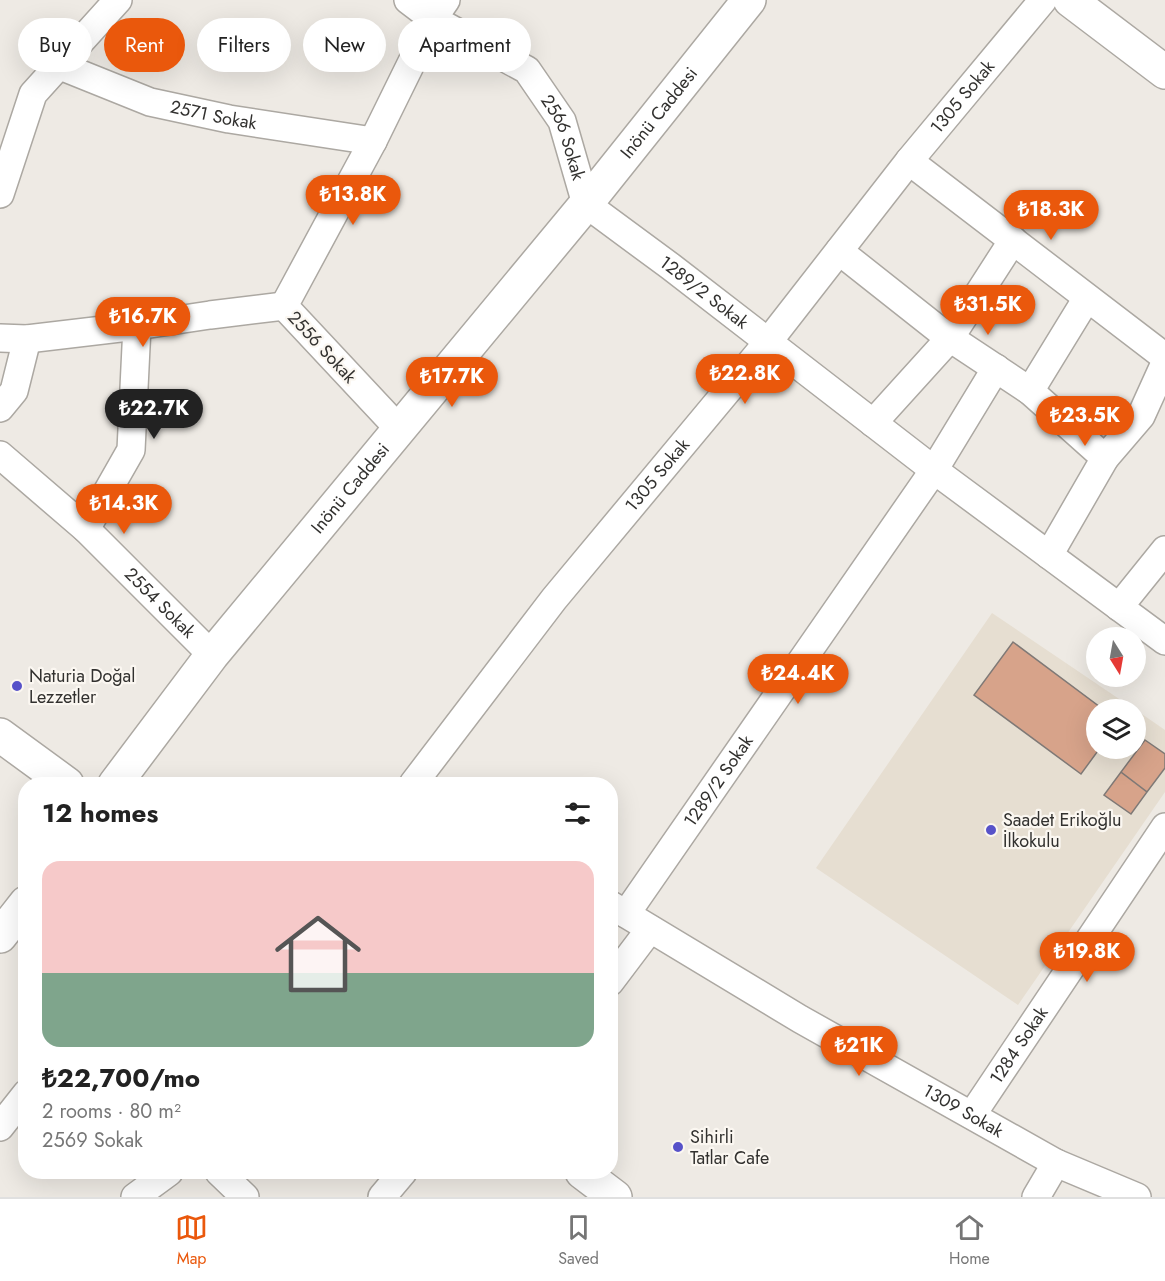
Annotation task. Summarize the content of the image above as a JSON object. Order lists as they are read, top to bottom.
{
  "streets": {
    "street": [
      "1305 Sokak",
      "Inönü Caddesi",
      "2571 Sokak",
      "2566 Sokak",
      "1289/2 Sokak",
      "2556 Sokak",
      "2554 Sokak",
      "1284 Sokak",
      "1309 Sokak"
    ]
  },
  "crossings": [
    ["1305 Sokak", "1289/2 Sokak"],
    ["Inönü Caddesi", "2566 Sokak"],
    ["Inönü Caddesi", "1289/2 Sokak"],
    ["Inönü Caddesi", "2556 Sokak"],
    ["Inönü Caddesi", "2554 Sokak"],
    ["2571 Sokak", "2556 Sokak"],
    ["2566 Sokak", "1289/2 Sokak"],
    ["2566 Sokak", "2556 Sokak"],
    ["1289/2 Sokak", "1309 Sokak"],
    ["1284 Sokak", "1309 Sokak"]
  ],
  "places": ["Naturia Doğal Lezzetler", "Saadet Erikoğlu İlkokulu", "Sihirli Tatlar Cafe"],
  "north": "bottom",
  "page": {
    "chip": [
      "Buy",
      "Rent",
      "Filters",
      "New",
      "Apartment"
    ],
    "price": [
      "₺13.8K",
      "₺18.3K",
      "₺31.5K",
      "₺16.7K",
      "₺22.8K",
      "₺17.7K",
      "₺22.7K",
      "₺23.5K",
      "₺14.3K",
      "₺24.4K",
      "₺19.8K",
      "₺21K"
    ],
    "heading": "12 homes",
    "list": [
      {
        "name": "₺22,700/mo",
        "note": "2 rooms · 80 m² · 2569 Sokak"
      }
    ],
    "tabs": ["Map", "Saved", "Home"]
  }
}
